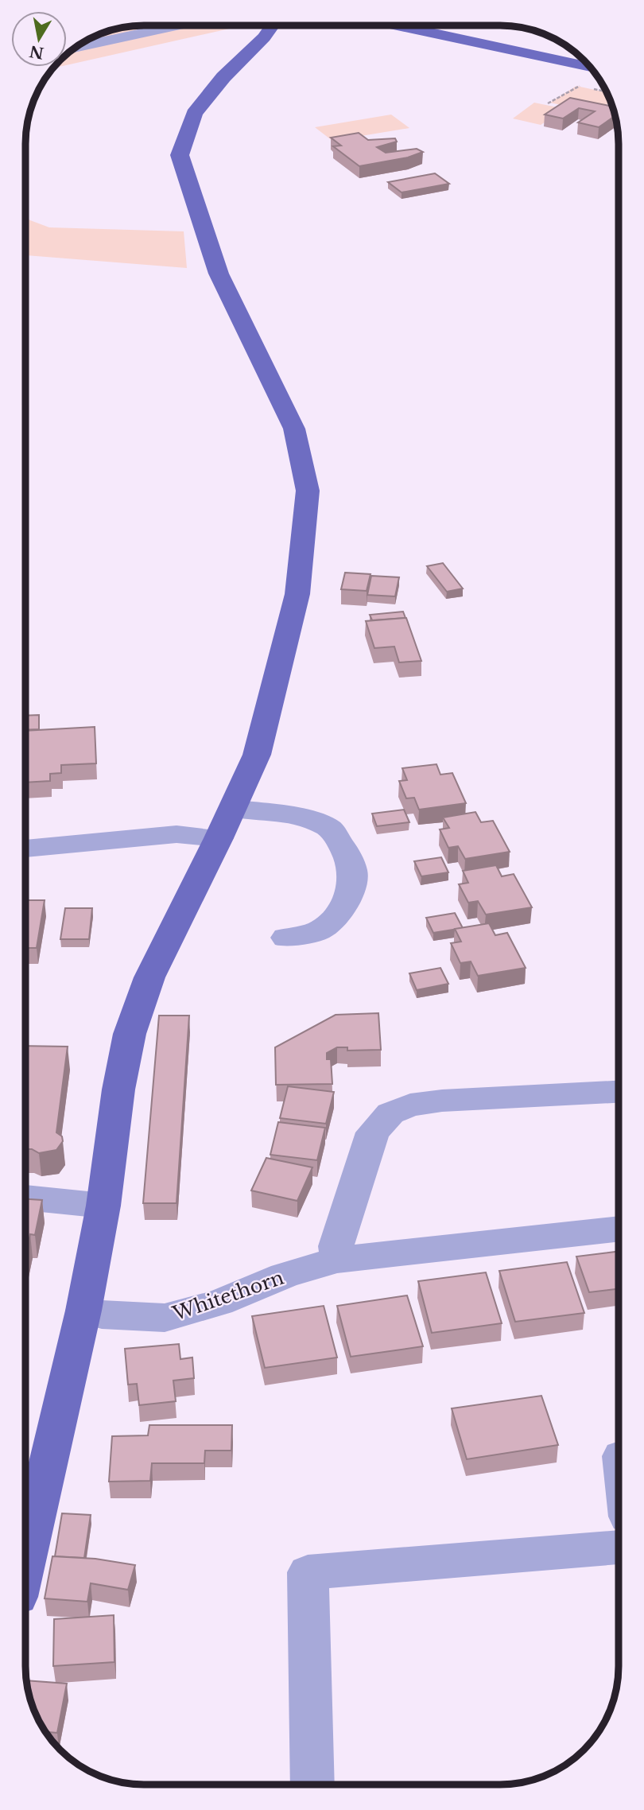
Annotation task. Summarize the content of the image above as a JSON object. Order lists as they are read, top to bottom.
{
  "streets": {
    "street": ["Whitethorn"]
  },
  "north": "bottom"
}
